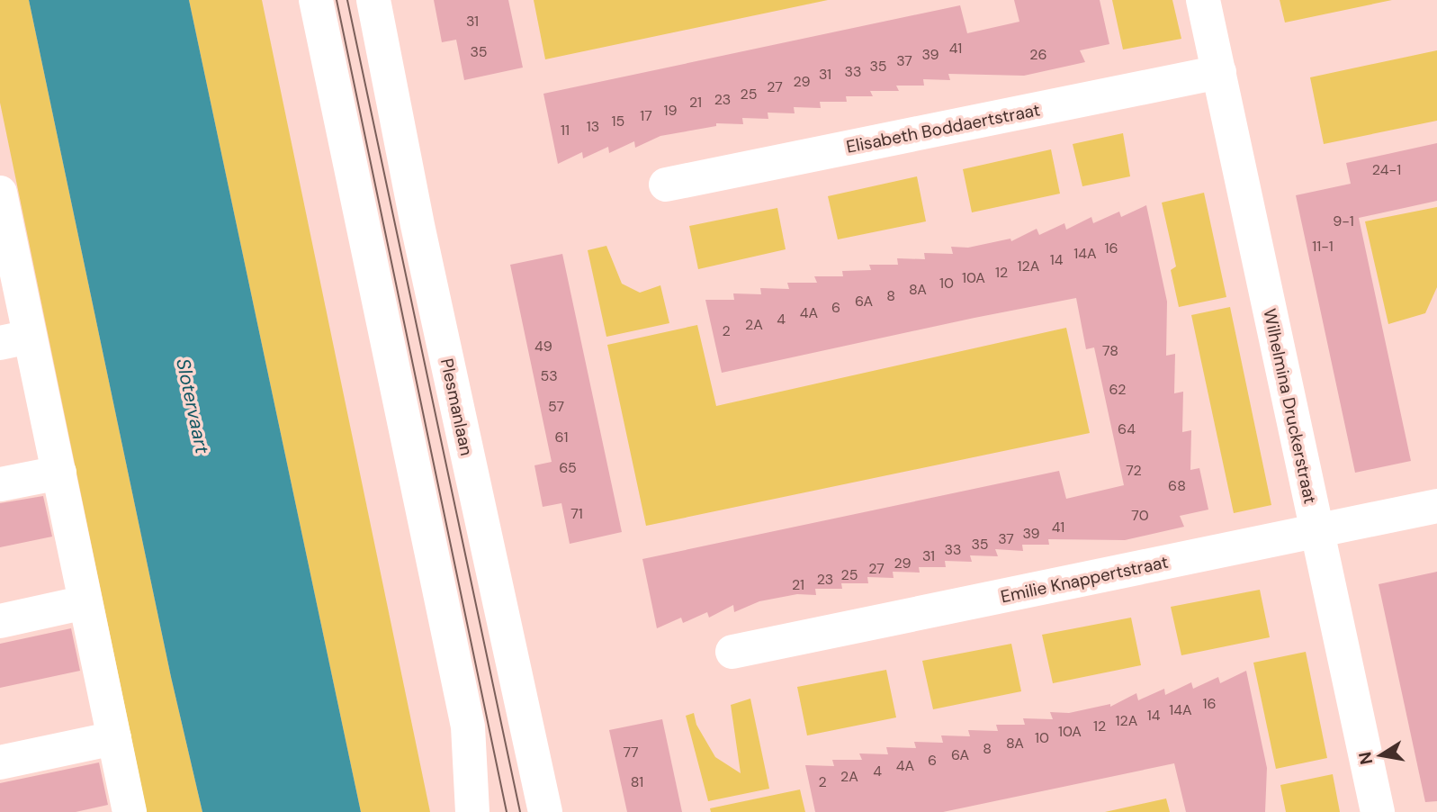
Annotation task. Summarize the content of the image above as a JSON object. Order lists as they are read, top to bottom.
{
  "streets": {
    "street": [
      "Elisabeth Boddaertstraat",
      "Wilhelmina Druckerstraat",
      "Plesmanlaan",
      "Emilie Knappertstraat"
    ]
  },
  "crossings": [
    ["Elisabeth Boddaertstraat", "Wilhelmina Druckerstraat"],
    ["Wilhelmina Druckerstraat", "Emilie Knappertstraat"]
  ],
  "water": ["Slotervaart"],
  "house_numbers": [
    "31",
    "41",
    "35",
    "39",
    "26",
    "37",
    "35",
    "33",
    "31",
    "29",
    "27",
    "25",
    "23",
    "21",
    "19",
    "17",
    "15",
    "13",
    "11",
    "24-1",
    "9-1",
    "11-1",
    "16",
    "14A",
    "14",
    "12A",
    "12",
    "10A",
    "10",
    "8A",
    "8",
    "6A",
    "6",
    "4A",
    "4",
    "2A",
    "2",
    "49",
    "78",
    "53",
    "62",
    "57",
    "64",
    "61",
    "65",
    "72",
    "68",
    "71",
    "70",
    "41",
    "39",
    "37",
    "35",
    "33",
    "31",
    "29",
    "27",
    "25",
    "23",
    "21",
    "16",
    "14A",
    "14",
    "12A",
    "12",
    "10A",
    "10",
    "8A",
    "8",
    "77",
    "6A",
    "6",
    "4A",
    "4",
    "2A",
    "81",
    "2"
  ],
  "north": "left"
}
